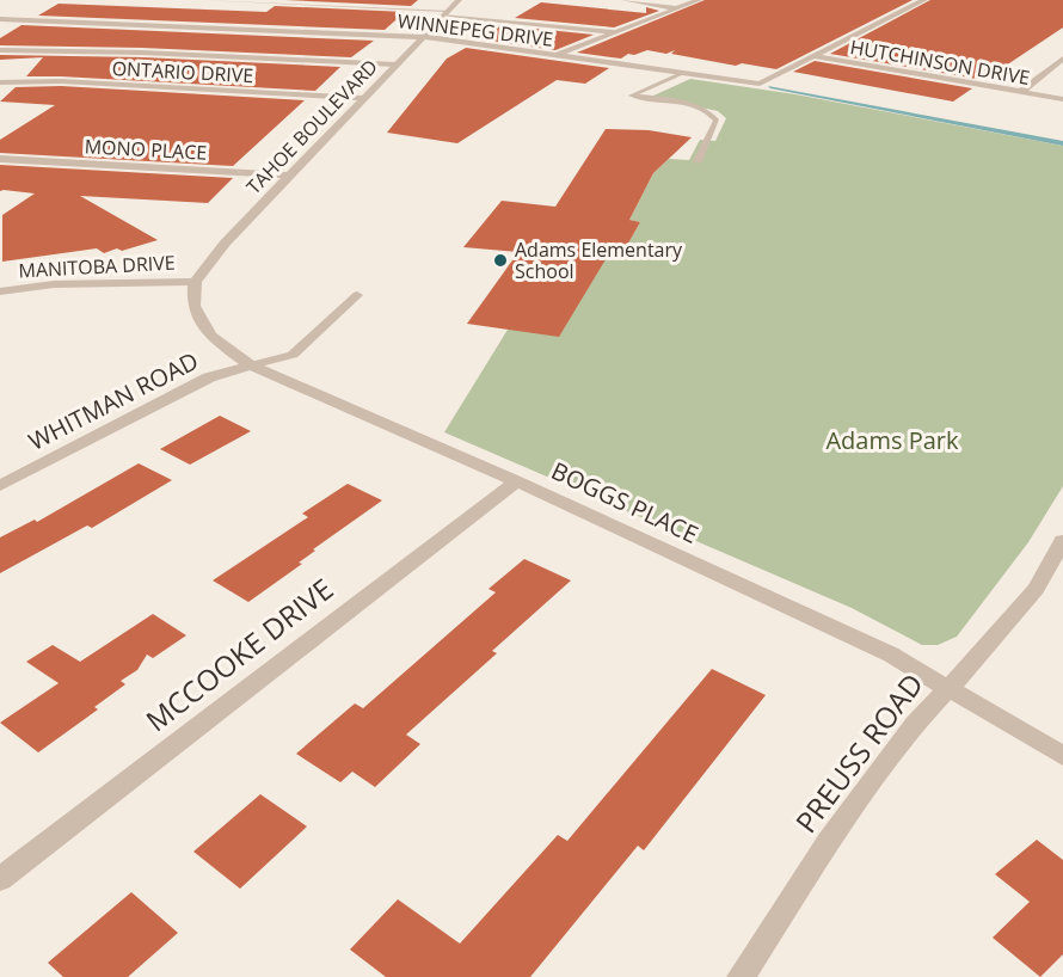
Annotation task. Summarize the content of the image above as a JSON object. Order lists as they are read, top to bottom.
{
  "streets": {
    "street": [
      "WINNEPEG DRIVE",
      "HUTCHINSON DRIVE",
      "ONTARIO DRIVE",
      "TAHOE BOULEVARD",
      "MONO PLACE",
      "MANITOBA DRIVE",
      "WHITMAN ROAD",
      "BOGGS PLACE",
      "MCCOOKE DRIVE",
      "PREUSS ROAD"
    ]
  },
  "crossings": [
    ["WINNEPEG DRIVE", "HUTCHINSON DRIVE"],
    ["WINNEPEG DRIVE", "TAHOE BOULEVARD"],
    ["ONTARIO DRIVE", "TAHOE BOULEVARD"],
    ["TAHOE BOULEVARD", "MONO PLACE"],
    ["TAHOE BOULEVARD", "MANITOBA DRIVE"],
    ["TAHOE BOULEVARD", "BOGGS PLACE"],
    ["MANITOBA DRIVE", "BOGGS PLACE"],
    ["WHITMAN ROAD", "BOGGS PLACE"],
    ["BOGGS PLACE", "MCCOOKE DRIVE"],
    ["BOGGS PLACE", "PREUSS ROAD"]
  ],
  "parks": ["Adams Park"],
  "places": ["Adams Elementary School"]
}
